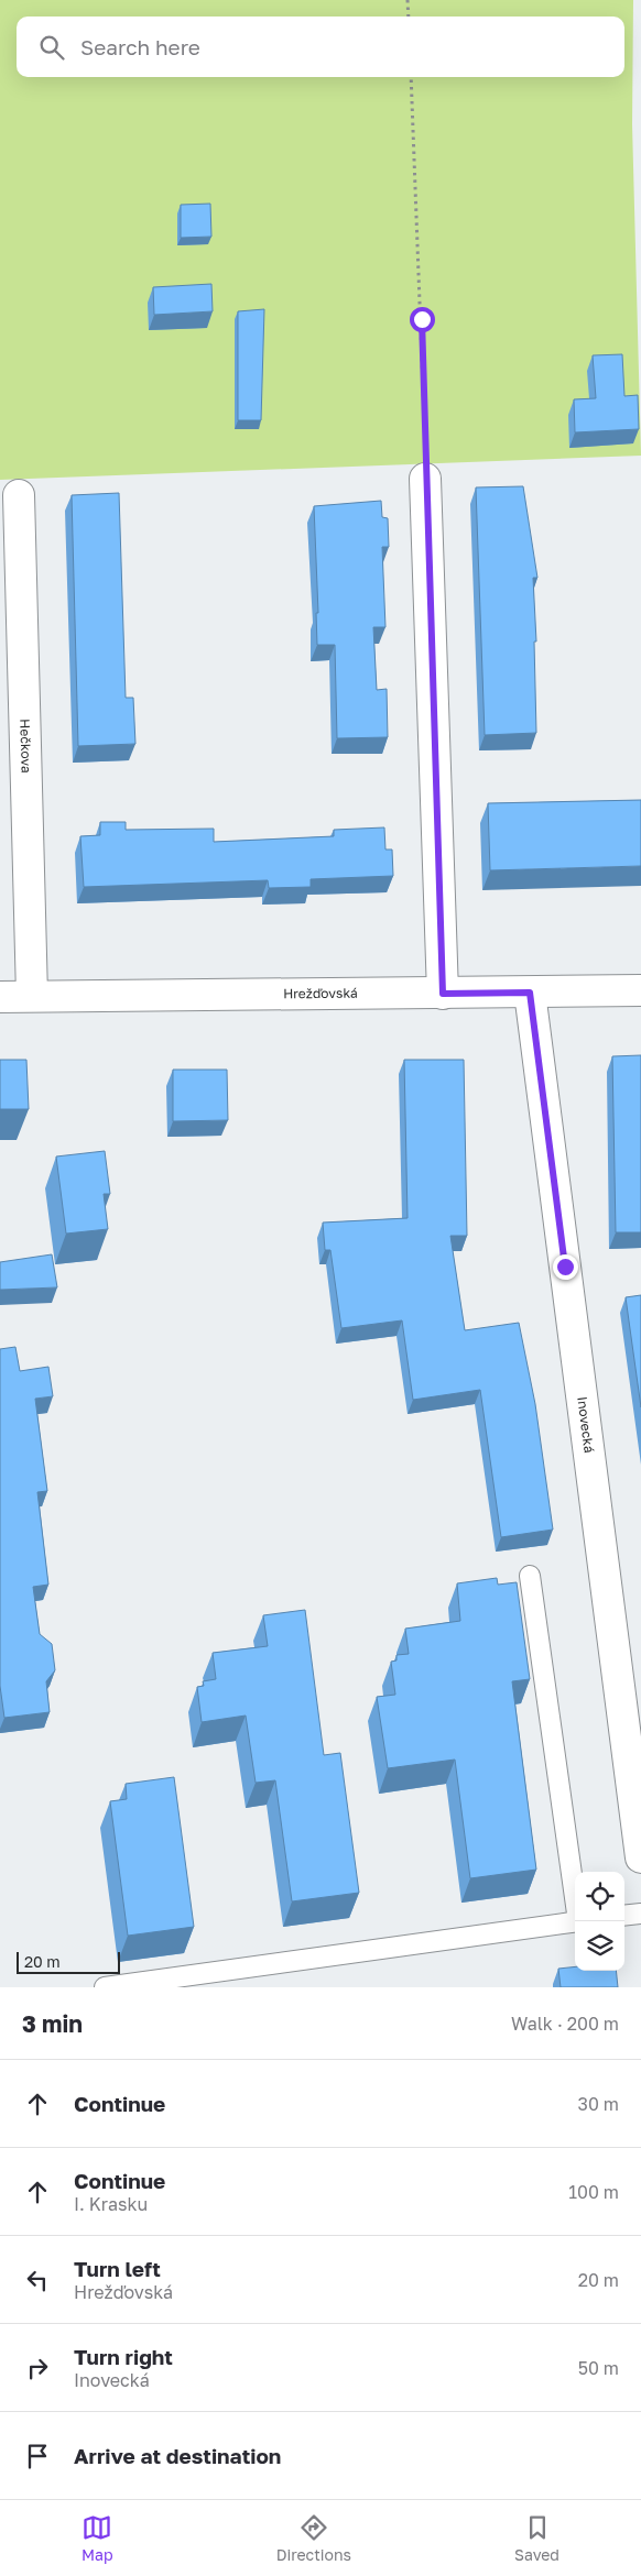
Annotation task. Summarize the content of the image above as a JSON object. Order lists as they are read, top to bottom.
{
  "streets": {
    "street": ["Hečkova", "Hrežďovská", "Inovecká"]
  },
  "crossings": [
    ["Hečkova", "Hrežďovská"],
    ["Hrežďovská", "Inovecká"]
  ],
  "scale_bar": "20 m",
  "page": {
    "search": "Search here",
    "scale": "20 m",
    "heading": ["3 min", "Walk · 200 m"],
    "list": [
      ["Continue", "30 m"],
      ["Continue", "I. Krasku", "100 m"],
      ["Turn left", "Hrežďovská", "20 m"],
      ["Turn right", "Inovecká", "50 m"],
      "Arrive at destination"
    ],
    "nav": ["Map", "Directions", "Saved"]
  }
}
